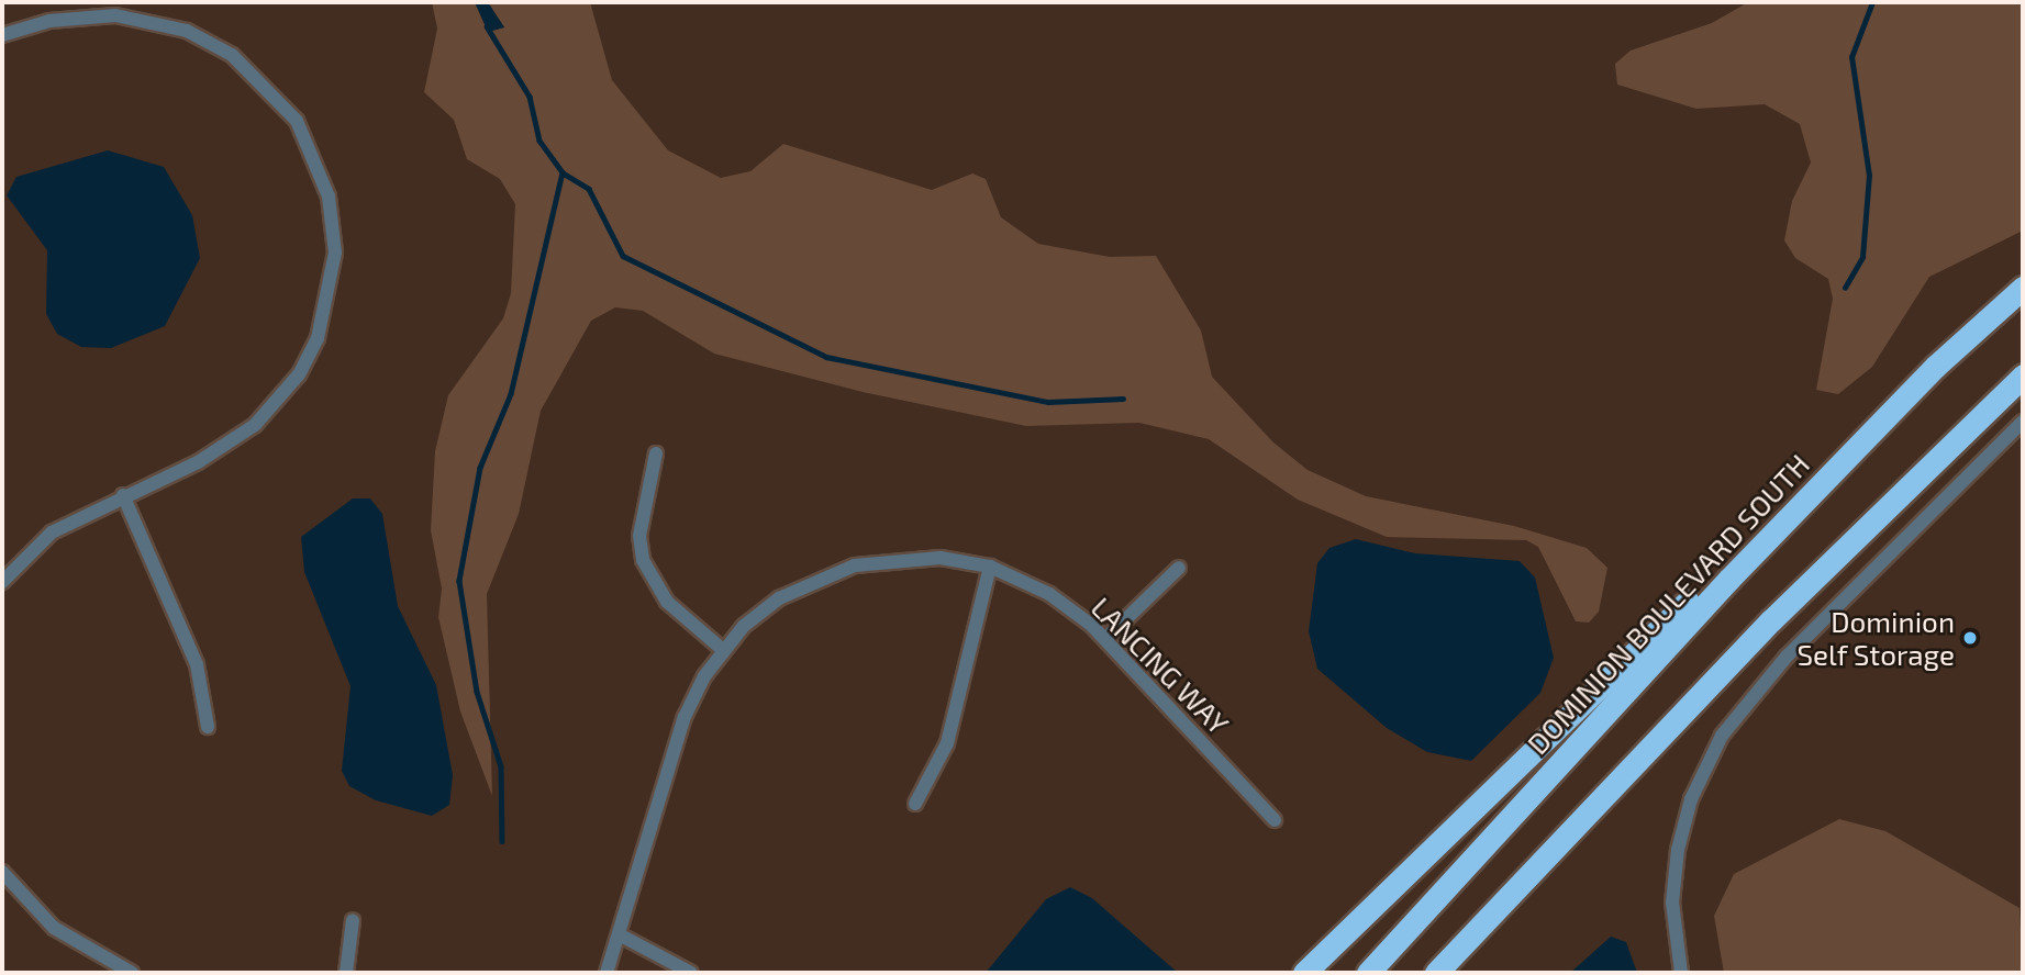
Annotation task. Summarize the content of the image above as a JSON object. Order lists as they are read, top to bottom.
{
  "streets": {
    "highway": ["DOMINION BOULEVARD SOUTH"],
    "street": ["LANCING WAY"]
  },
  "places": ["Dominion Self Storage"]
}
